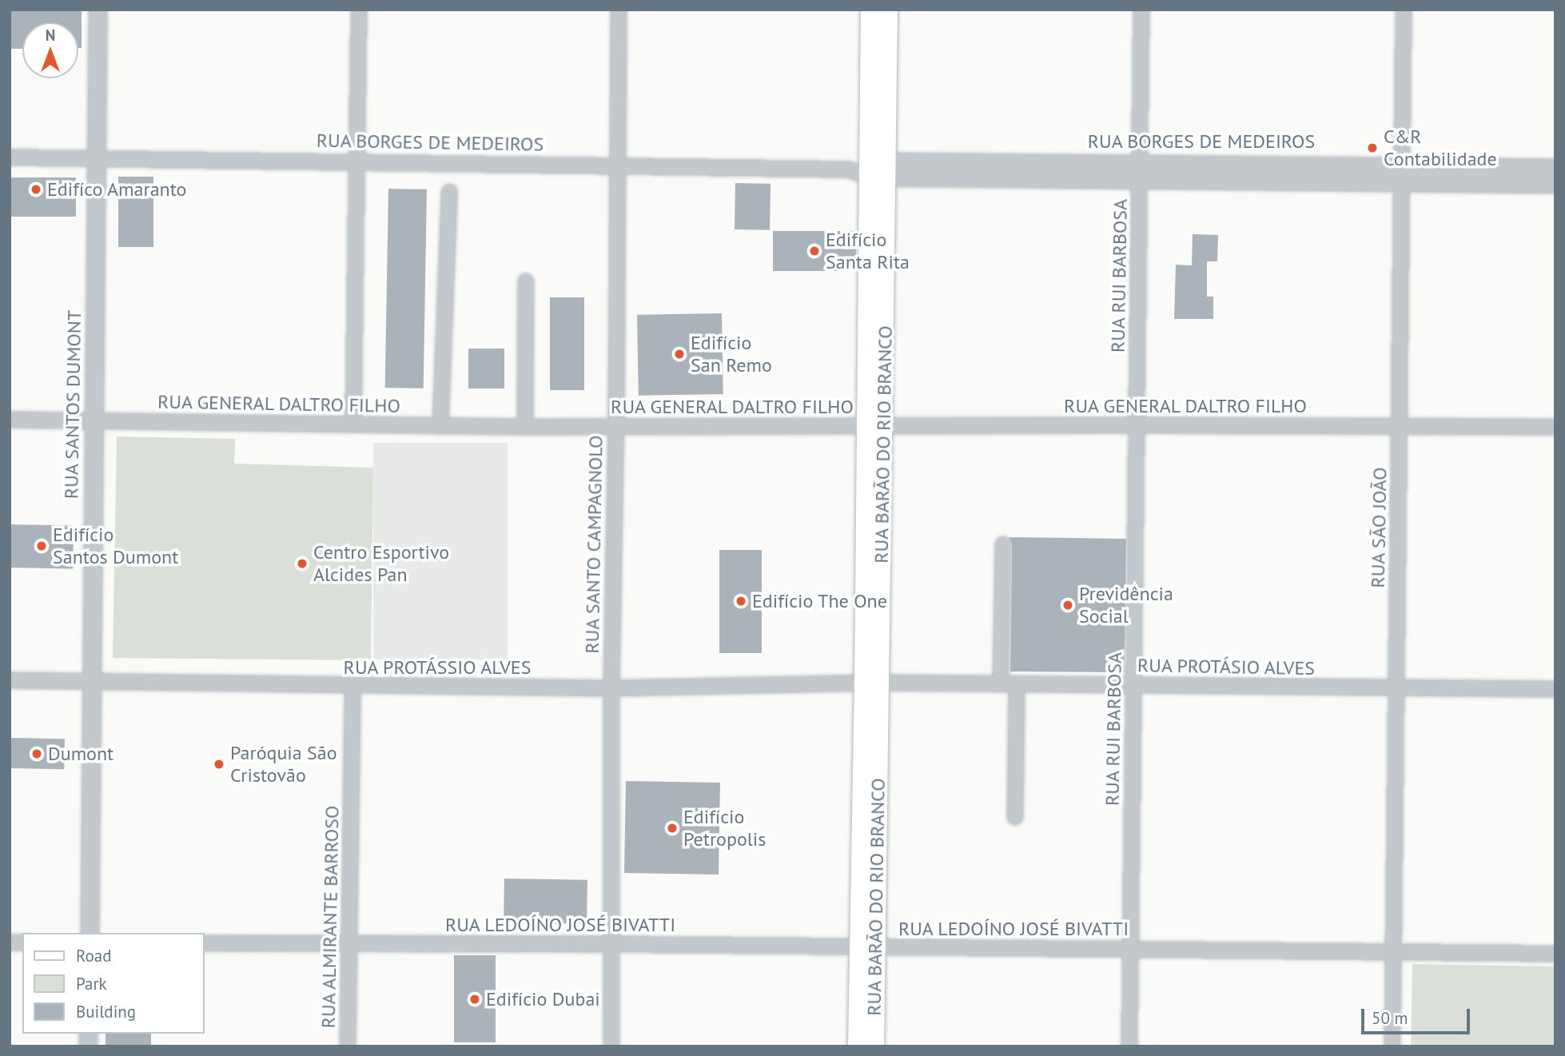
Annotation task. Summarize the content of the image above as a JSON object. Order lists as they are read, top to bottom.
{
  "streets": {
    "main road": ["RUA BARÃO DO RIO BRANCO"],
    "street": [
      "RUA BORGES DE MEDEIROS",
      "RUA RUI BARBOSA",
      "RUA GENERAL DALTRO FILHO",
      "RUA SANTOS DUMONT",
      "RUA SÃO JOÃO",
      "RUA SANTO CAMPAGNOLO",
      "RUA PROTÁSIO ALVES",
      "RUA PROTÁSSIO ALVES",
      "RUA ALMIRANTE BARROSO",
      "RUA LEDOÍNO JOSÉ BIVATTI"
    ]
  },
  "crossings": [
    ["RUA BORGES DE MEDEIROS", "RUA RUI BARBOSA"],
    ["RUA BORGES DE MEDEIROS", "RUA SANTOS DUMONT"],
    ["RUA BORGES DE MEDEIROS", "RUA BARÃO DO RIO BRANCO"],
    ["RUA BORGES DE MEDEIROS", "RUA SÃO JOÃO"],
    ["RUA BORGES DE MEDEIROS", "RUA SANTO CAMPAGNOLO"],
    ["RUA RUI BARBOSA", "RUA GENERAL DALTRO FILHO"],
    ["RUA RUI BARBOSA", "RUA PROTÁSIO ALVES"],
    ["RUA RUI BARBOSA", "RUA LEDOÍNO JOSÉ BIVATTI"],
    ["RUA GENERAL DALTRO FILHO", "RUA SANTOS DUMONT"],
    ["RUA GENERAL DALTRO FILHO", "RUA BARÃO DO RIO BRANCO"],
    ["RUA GENERAL DALTRO FILHO", "RUA SÃO JOÃO"],
    ["RUA GENERAL DALTRO FILHO", "RUA SANTO CAMPAGNOLO"],
    ["RUA SANTOS DUMONT", "RUA PROTÁSSIO ALVES"],
    ["RUA BARÃO DO RIO BRANCO", "RUA PROTÁSIO ALVES"],
    ["RUA BARÃO DO RIO BRANCO", "RUA PROTÁSSIO ALVES"],
    ["RUA BARÃO DO RIO BRANCO", "RUA LEDOÍNO JOSÉ BIVATTI"],
    ["RUA SÃO JOÃO", "RUA PROTÁSIO ALVES"],
    ["RUA SÃO JOÃO", "RUA LEDOÍNO JOSÉ BIVATTI"],
    ["RUA SANTO CAMPAGNOLO", "RUA PROTÁSSIO ALVES"],
    ["RUA SANTO CAMPAGNOLO", "RUA LEDOÍNO JOSÉ BIVATTI"],
    ["RUA PROTÁSIO ALVES", "RUA PROTÁSSIO ALVES"],
    ["RUA PROTÁSSIO ALVES", "RUA ALMIRANTE BARROSO"],
    ["RUA ALMIRANTE BARROSO", "RUA LEDOÍNO JOSÉ BIVATTI"]
  ],
  "places": [
    "C&R Contabilidade",
    "Edifíco Amaranto",
    "Edifício Santa Rita",
    "Edifício San Remo",
    "Edifício Santos Dumont",
    "Centro Esportivo Alcides Pan",
    "Edifício The One",
    "Previdência Social",
    "Dumont",
    "Paróquia São Cristovão",
    "Edifício Petropolis",
    "Edifício Dubai"
  ],
  "legend": ["Road", "Park", "Building"],
  "scale_bar": "50 m",
  "north": "top"
}
